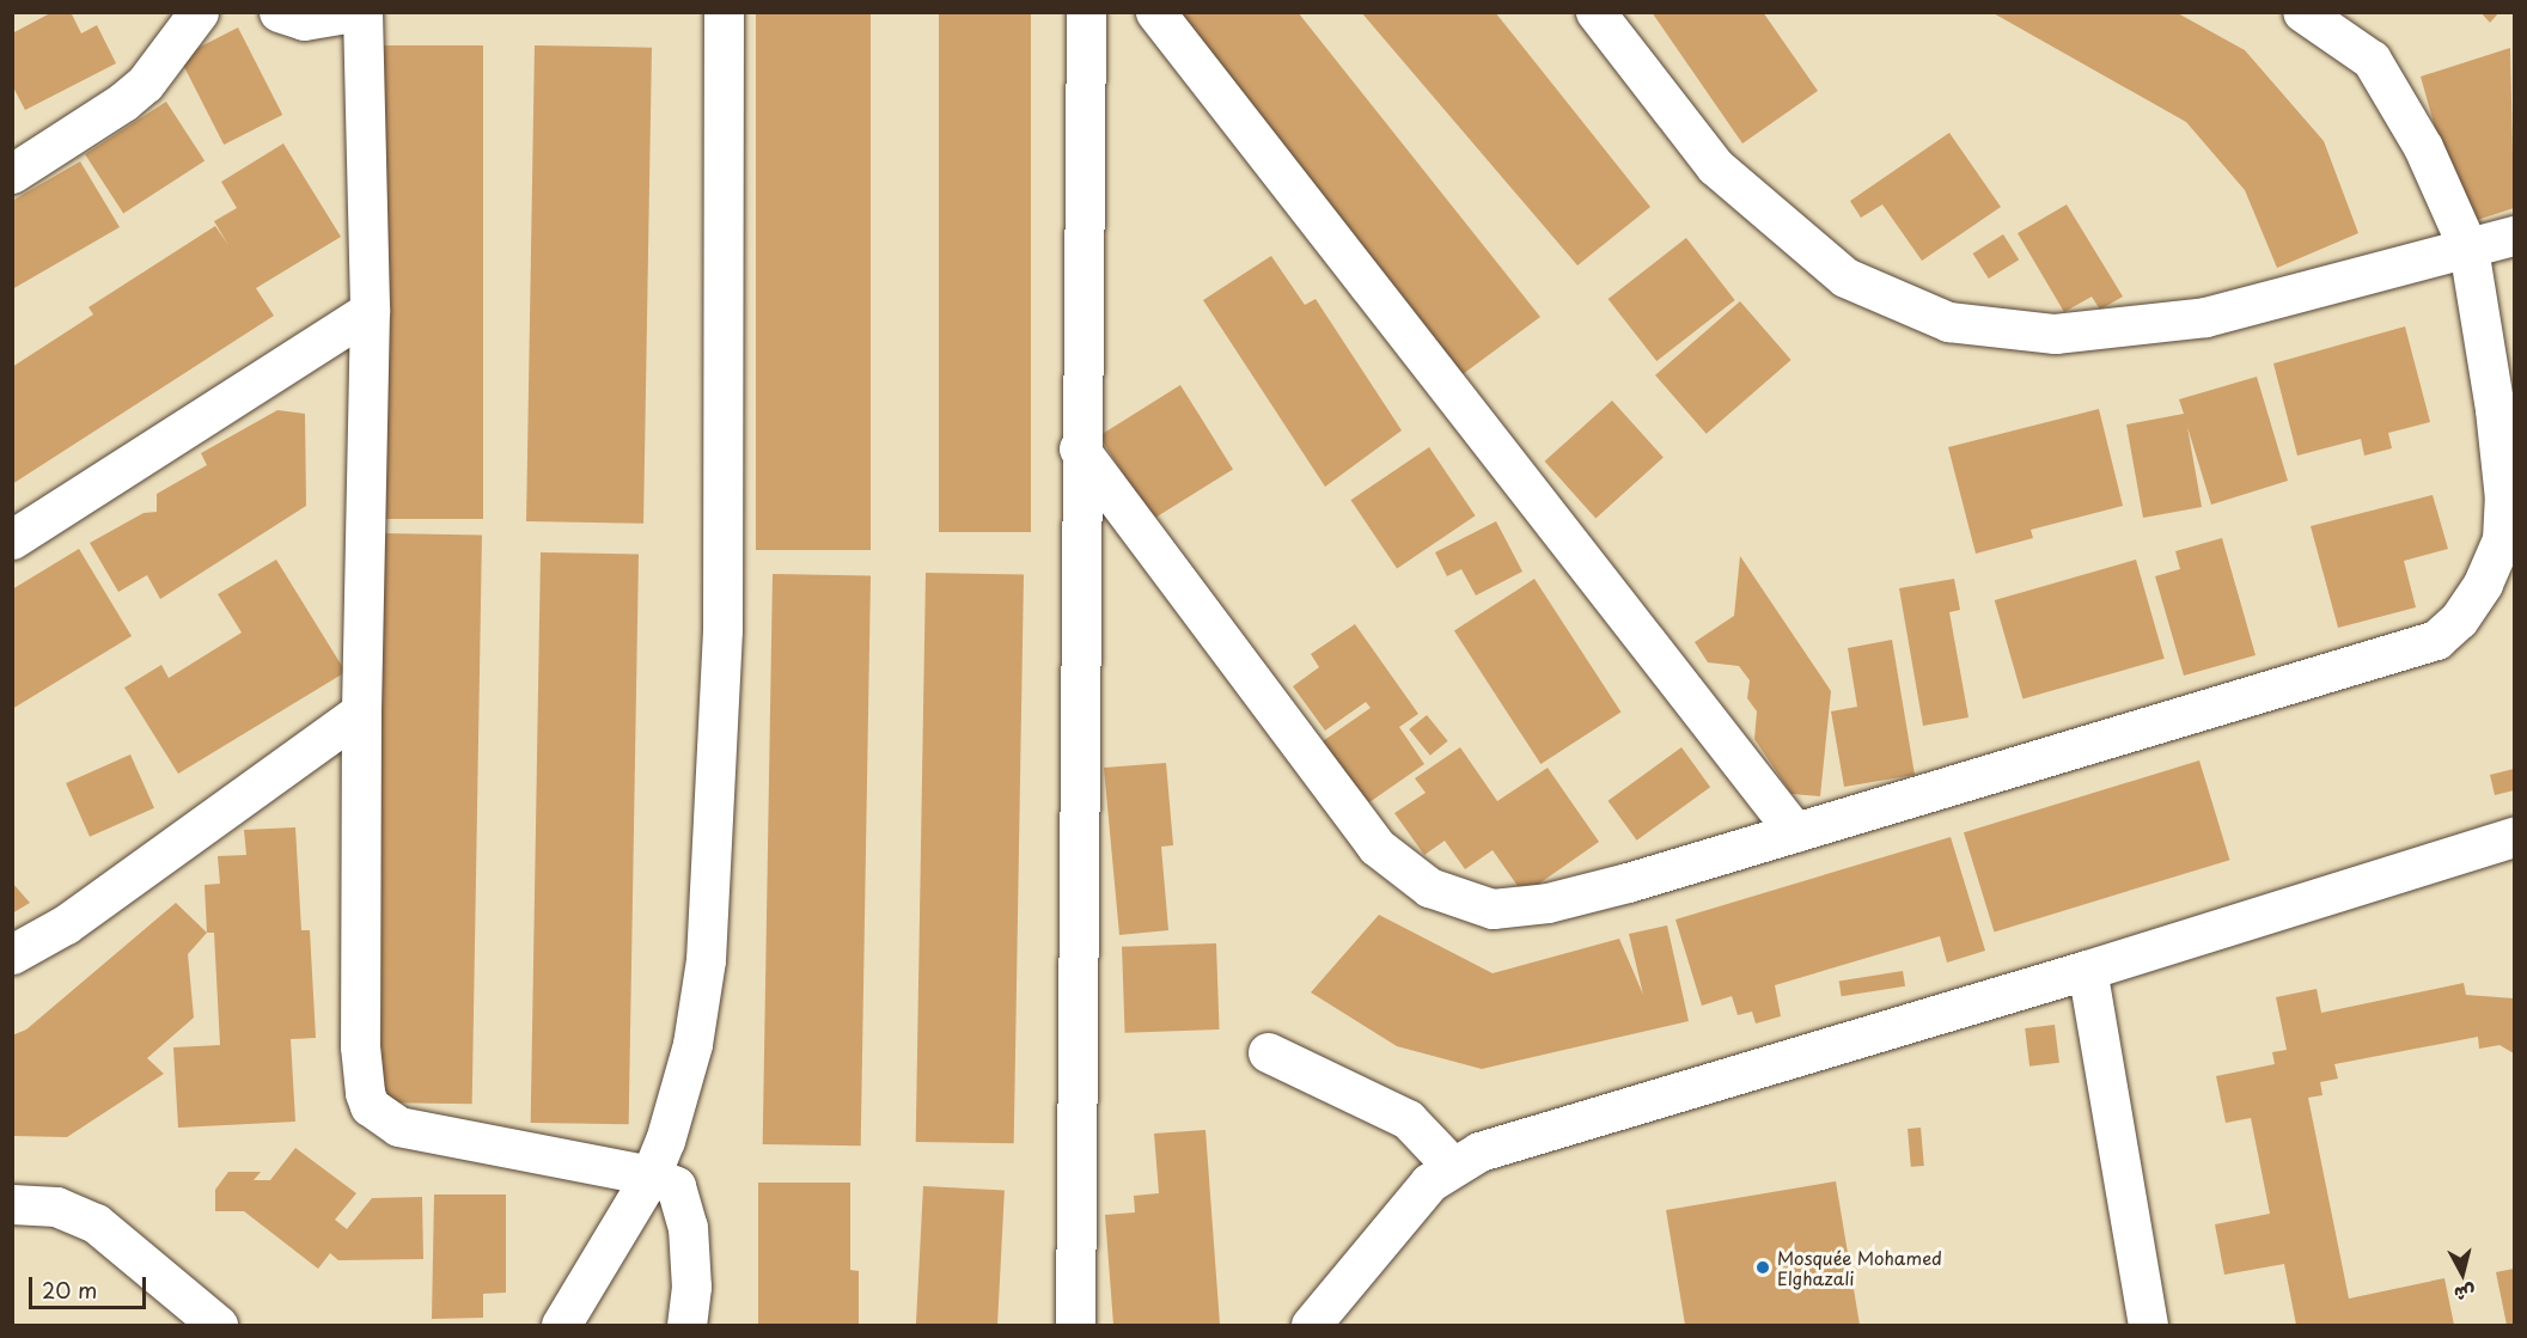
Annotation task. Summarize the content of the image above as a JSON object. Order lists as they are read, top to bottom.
{
  "places": ["Mosquée Mohamed Elghazali"],
  "scale_bar": "20 m",
  "north": "bottom"
}
